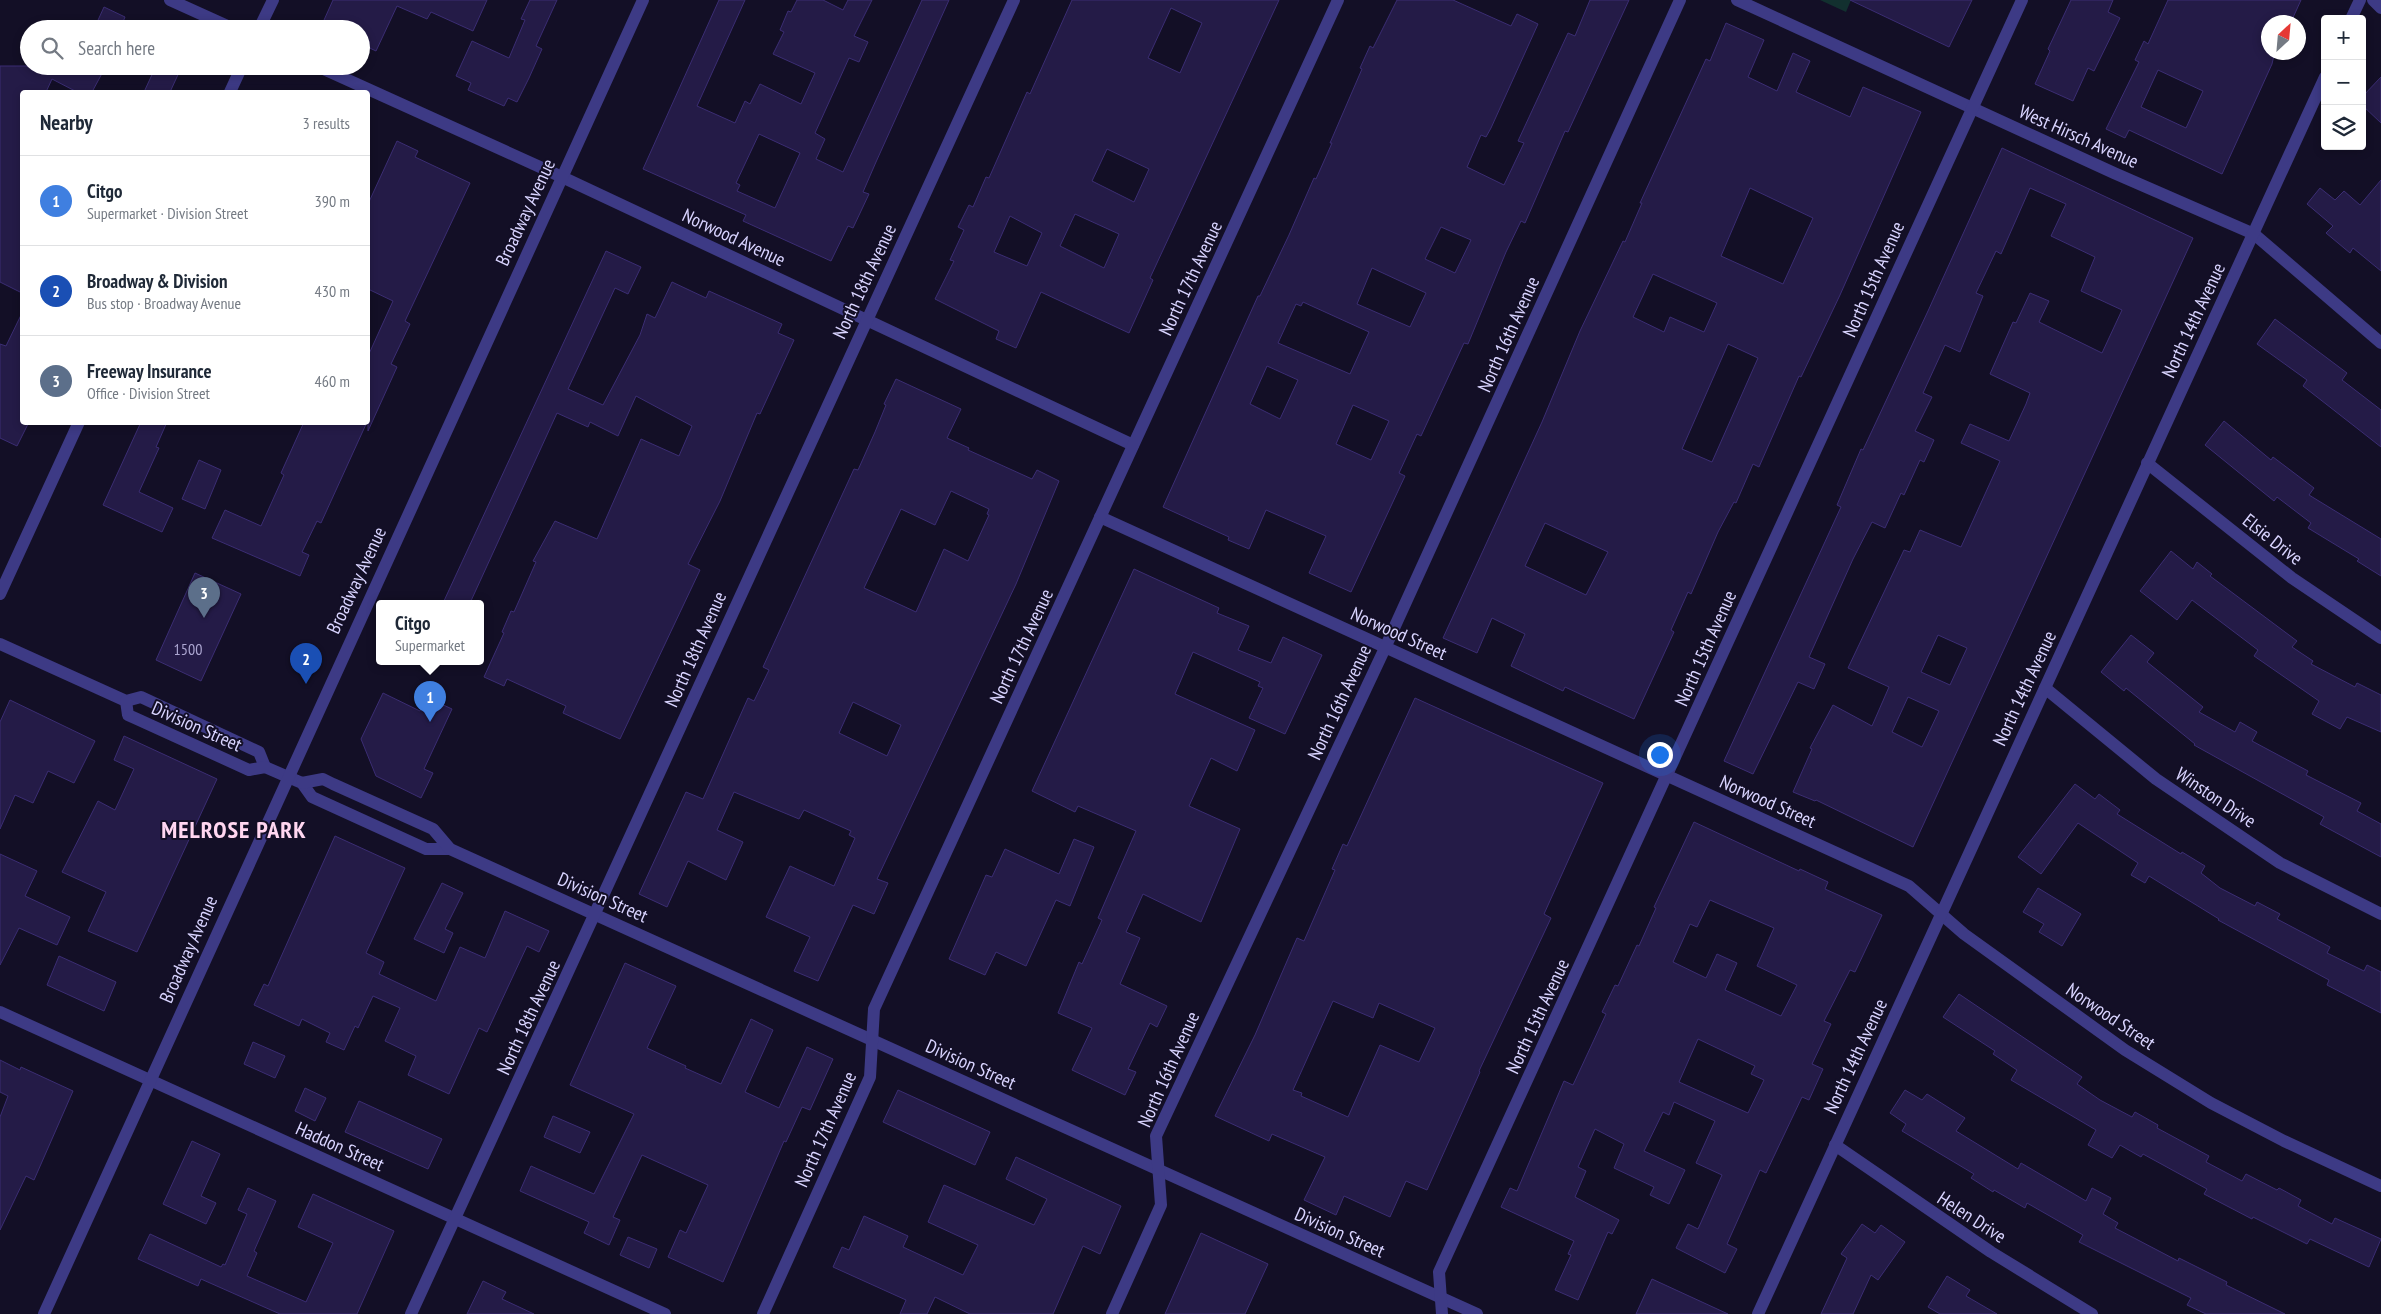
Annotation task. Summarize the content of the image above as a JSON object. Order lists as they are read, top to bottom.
{
  "streets": {
    "street": [
      "West Hirsch Avenue",
      "Broadway Avenue",
      "Norwood Avenue",
      "North 17th Avenue",
      "North 15th Avenue",
      "North 18th Avenue",
      "North 14th Avenue",
      "North 16th Avenue",
      "Elsie Drive",
      "Norwood Street",
      "Division Street",
      "Winston Drive",
      "Haddon Street",
      "Helen Drive"
    ]
  },
  "crossings": [
    ["West Hirsch Avenue", "North 15th Avenue"],
    ["West Hirsch Avenue", "North 14th Avenue"],
    ["Broadway Avenue", "Norwood Avenue"],
    ["Broadway Avenue", "Division Street"],
    ["Broadway Avenue", "Haddon Street"],
    ["Norwood Avenue", "North 17th Avenue"],
    ["Norwood Avenue", "North 18th Avenue"],
    ["North 17th Avenue", "Norwood Street"],
    ["North 17th Avenue", "Division Street"],
    ["North 15th Avenue", "Norwood Street"],
    ["North 15th Avenue", "Division Street"],
    ["North 18th Avenue", "Division Street"],
    ["North 18th Avenue", "Haddon Street"],
    ["North 14th Avenue", "Elsie Drive"],
    ["North 14th Avenue", "Norwood Street"],
    ["North 14th Avenue", "Winston Drive"],
    ["North 14th Avenue", "Helen Drive"],
    ["North 16th Avenue", "Norwood Street"],
    ["North 16th Avenue", "Division Street"]
  ],
  "districts": ["MELROSE PARK"],
  "house_numbers": ["1500"],
  "north": "top right",
  "page": {
    "map_buttons": ["+", "−"],
    "search": "Search here",
    "heading": ["Nearby", "3 results"],
    "list": [
      {
        "mark": "1",
        "name": "Citgo",
        "note": "Supermarket · Division Street",
        "value": "390 m"
      },
      {
        "mark": "2",
        "name": "Broadway & Division",
        "note": "Bus stop · Broadway Avenue",
        "value": "430 m"
      },
      {
        "mark": "3",
        "name": "Freeway Insurance",
        "note": "Office · Division Street",
        "value": "460 m"
      }
    ],
    "pins": ["3", "2", "1"],
    "popup": ["Citgo", "Supermarket"]
  }
}
